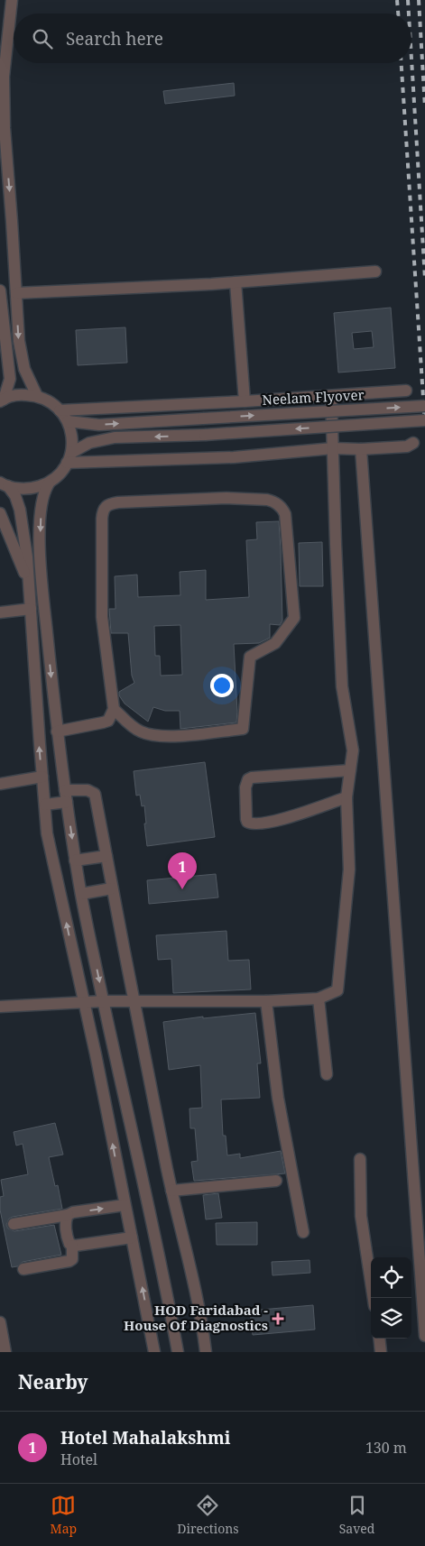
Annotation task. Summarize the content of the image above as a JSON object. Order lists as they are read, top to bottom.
{
  "streets": {
    "street": ["Neelam Flyover"]
  },
  "places": {
    "health": ["HOD Faridabad - House Of Diagnostics"]
  },
  "page": {
    "search": "Search here",
    "pins": "1",
    "heading": "Nearby",
    "list": [
      {
        "mark": "1",
        "name": "Hotel Mahalakshmi",
        "note": "Hotel",
        "value": "130 m"
      }
    ],
    "nav": ["Map", "Directions", "Saved"]
  }
}
